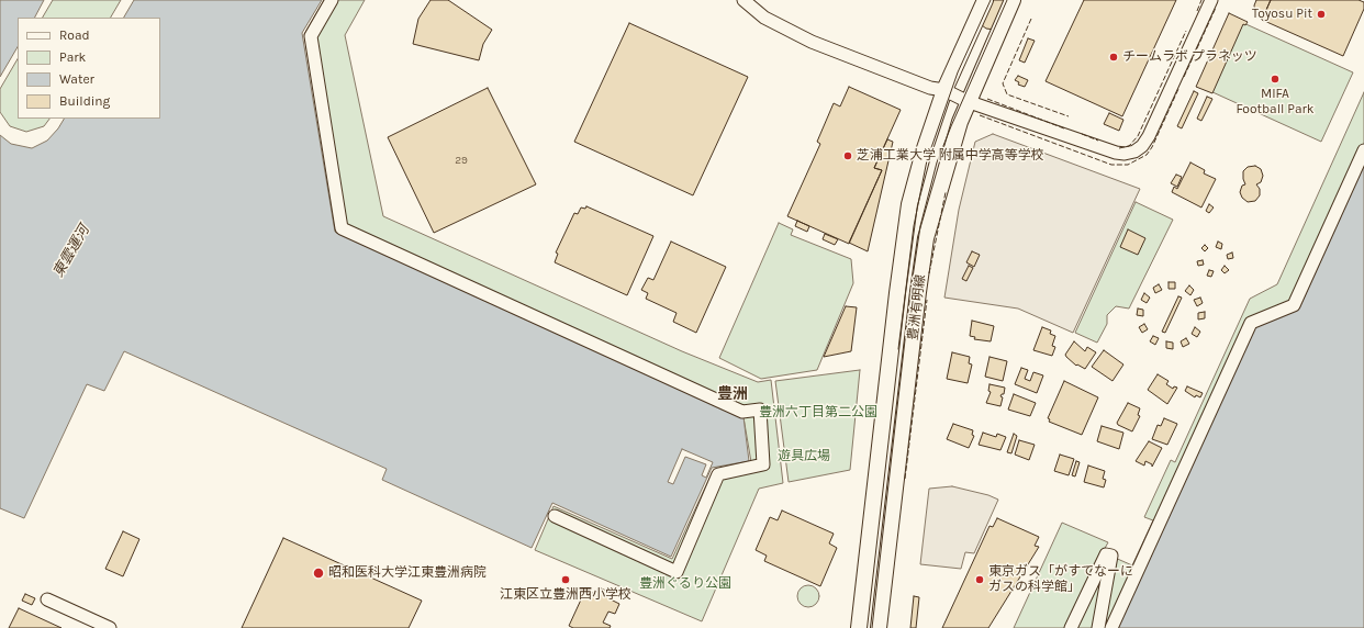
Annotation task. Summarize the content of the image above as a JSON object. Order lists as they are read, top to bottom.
{
  "streets": {
    "main road": ["豊洲有明線"]
  },
  "districts": ["豊洲"],
  "water": ["東雲運河"],
  "parks": ["豊洲六丁目第二公園", "遊具広場", "豊洲ぐるり公園"],
  "places": [
    "Toyosu Pit",
    "チームラボ プラネッツ",
    "MIFA Football Park",
    "芝浦工業大学 附属中学高等学校",
    "昭和医科大学江東豊洲病院",
    "江東区立豊洲西小学校",
    "東京ガス「がすてなーに ガスの科学館」"
  ],
  "house_numbers": ["29"],
  "legend": [
    "Road",
    "Park",
    "Water",
    "Building"
  ]
}
